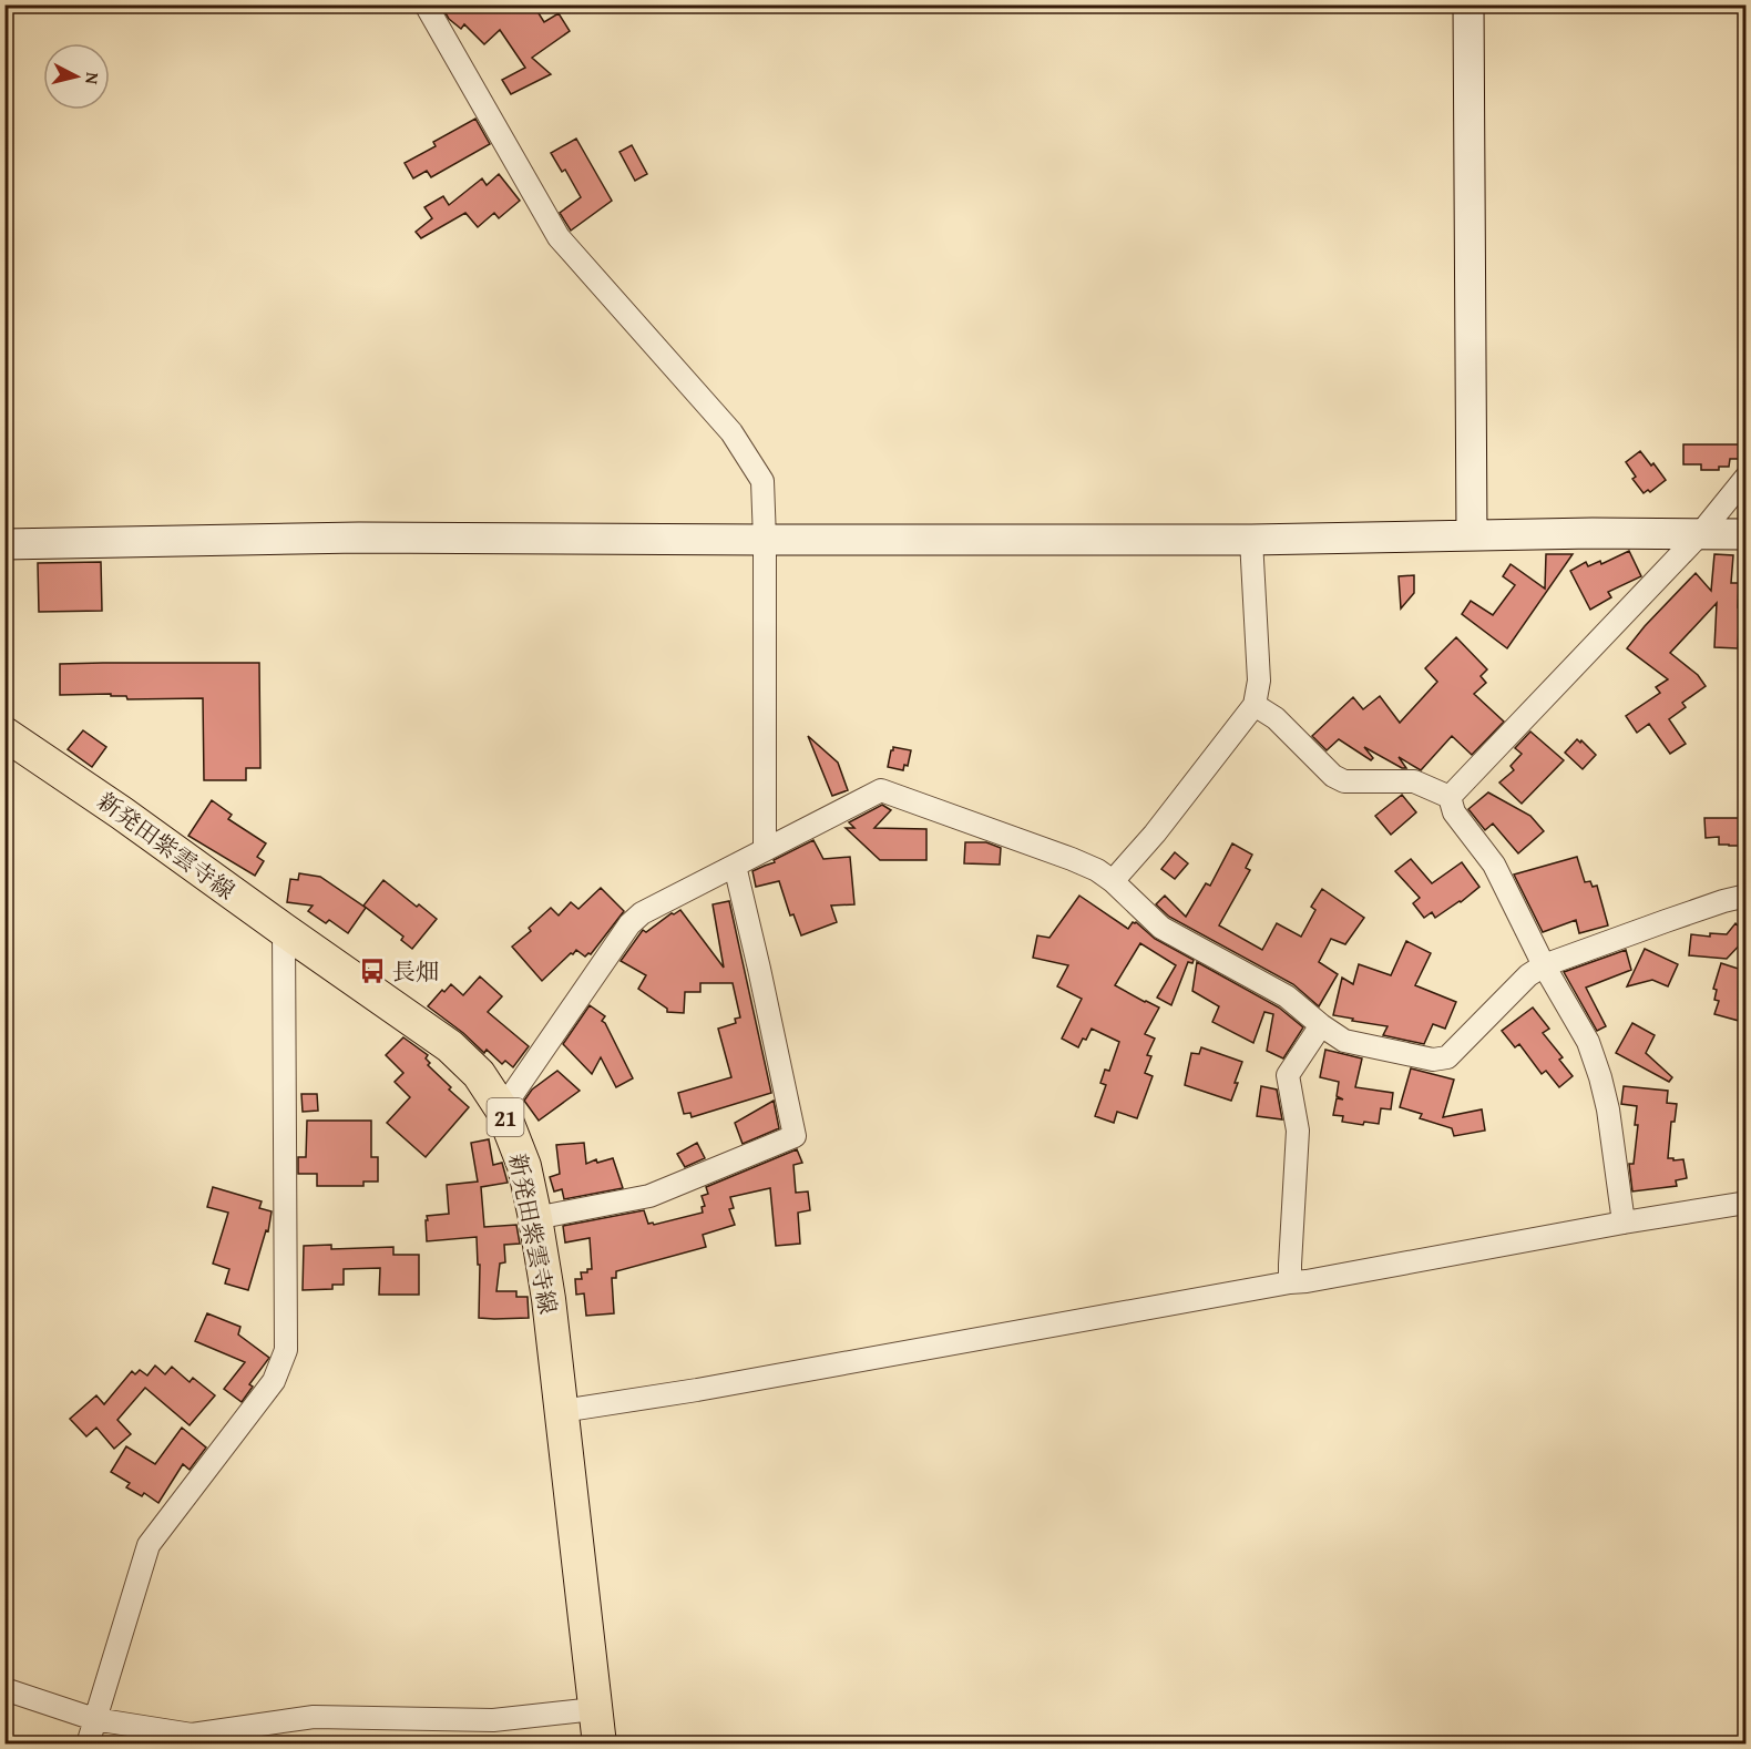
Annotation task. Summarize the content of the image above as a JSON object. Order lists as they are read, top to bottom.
{
  "streets": {
    "main road": ["新発田紫雲寺線", "21"]
  },
  "places": {
    "bus stop": ["長畑"]
  },
  "north": "right"
}
